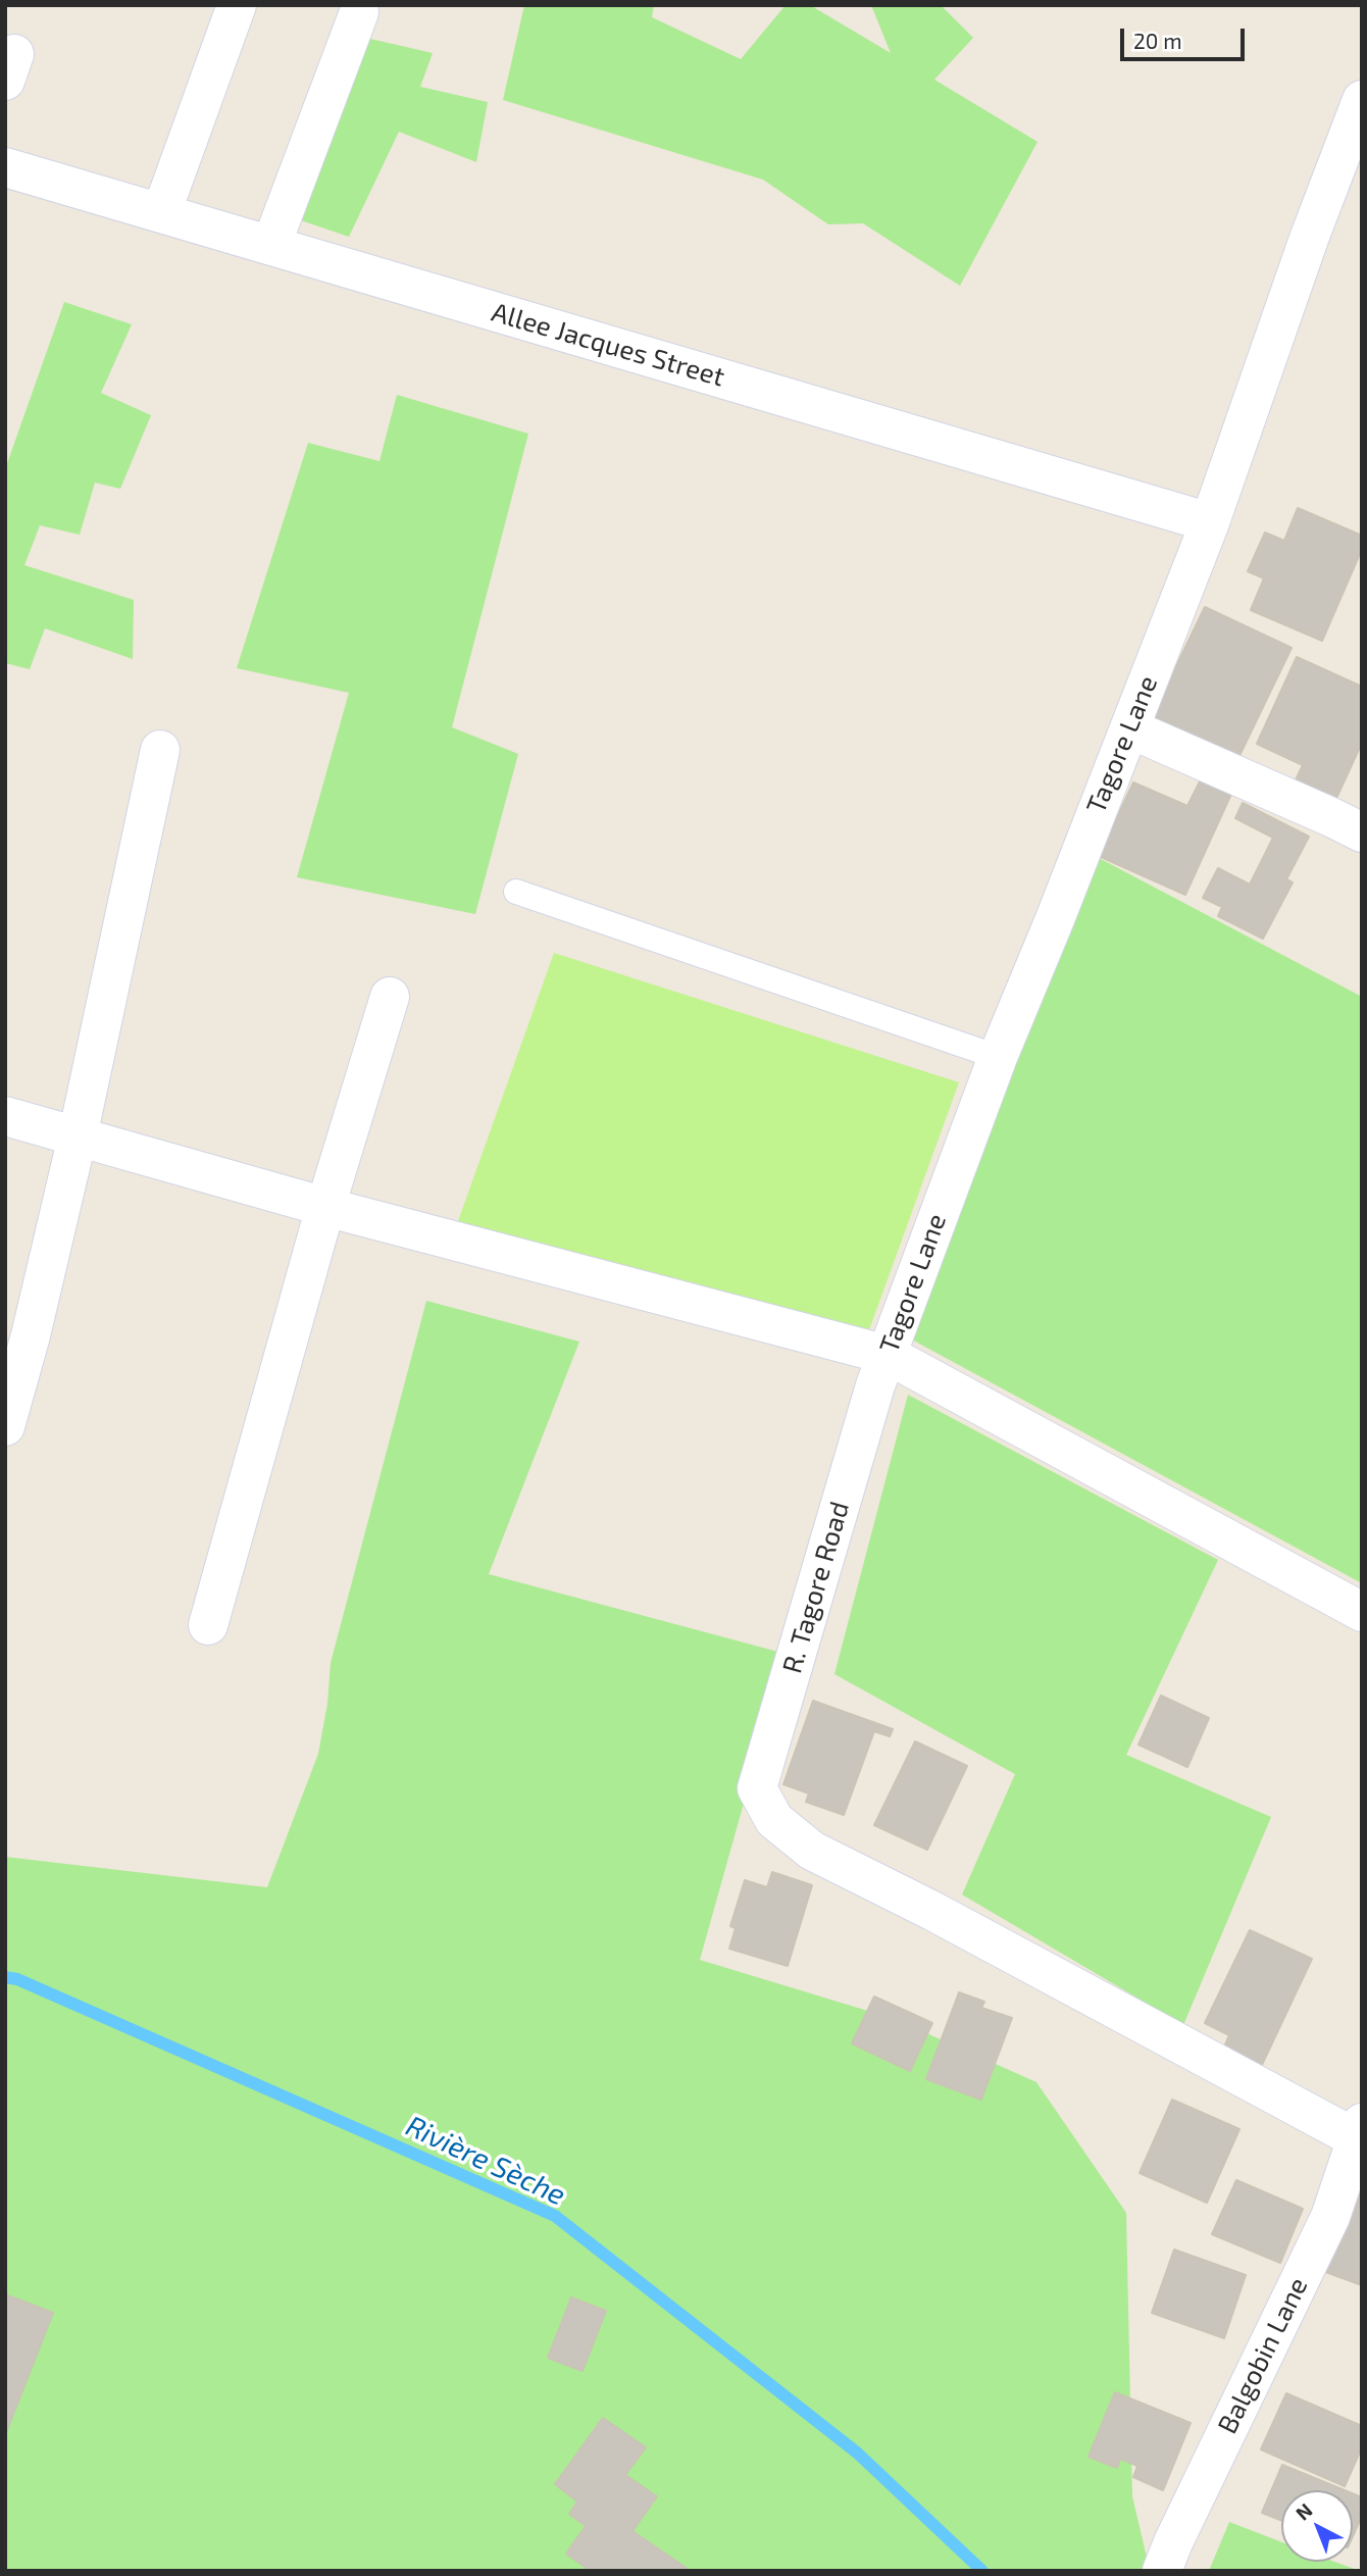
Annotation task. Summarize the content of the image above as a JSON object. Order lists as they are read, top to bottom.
{
  "streets": {
    "street": [
      "Allee Jacques Street",
      "Tagore Lane",
      "R. Tagore Road",
      "Balgobin Lane"
    ]
  },
  "crossings": [
    ["Allee Jacques Street", "Tagore Lane"],
    ["Tagore Lane", "R. Tagore Road"],
    ["R. Tagore Road", "Balgobin Lane"]
  ],
  "water": ["Rivière Sèche"],
  "scale_bar": "20 m",
  "north": "top left"
}
